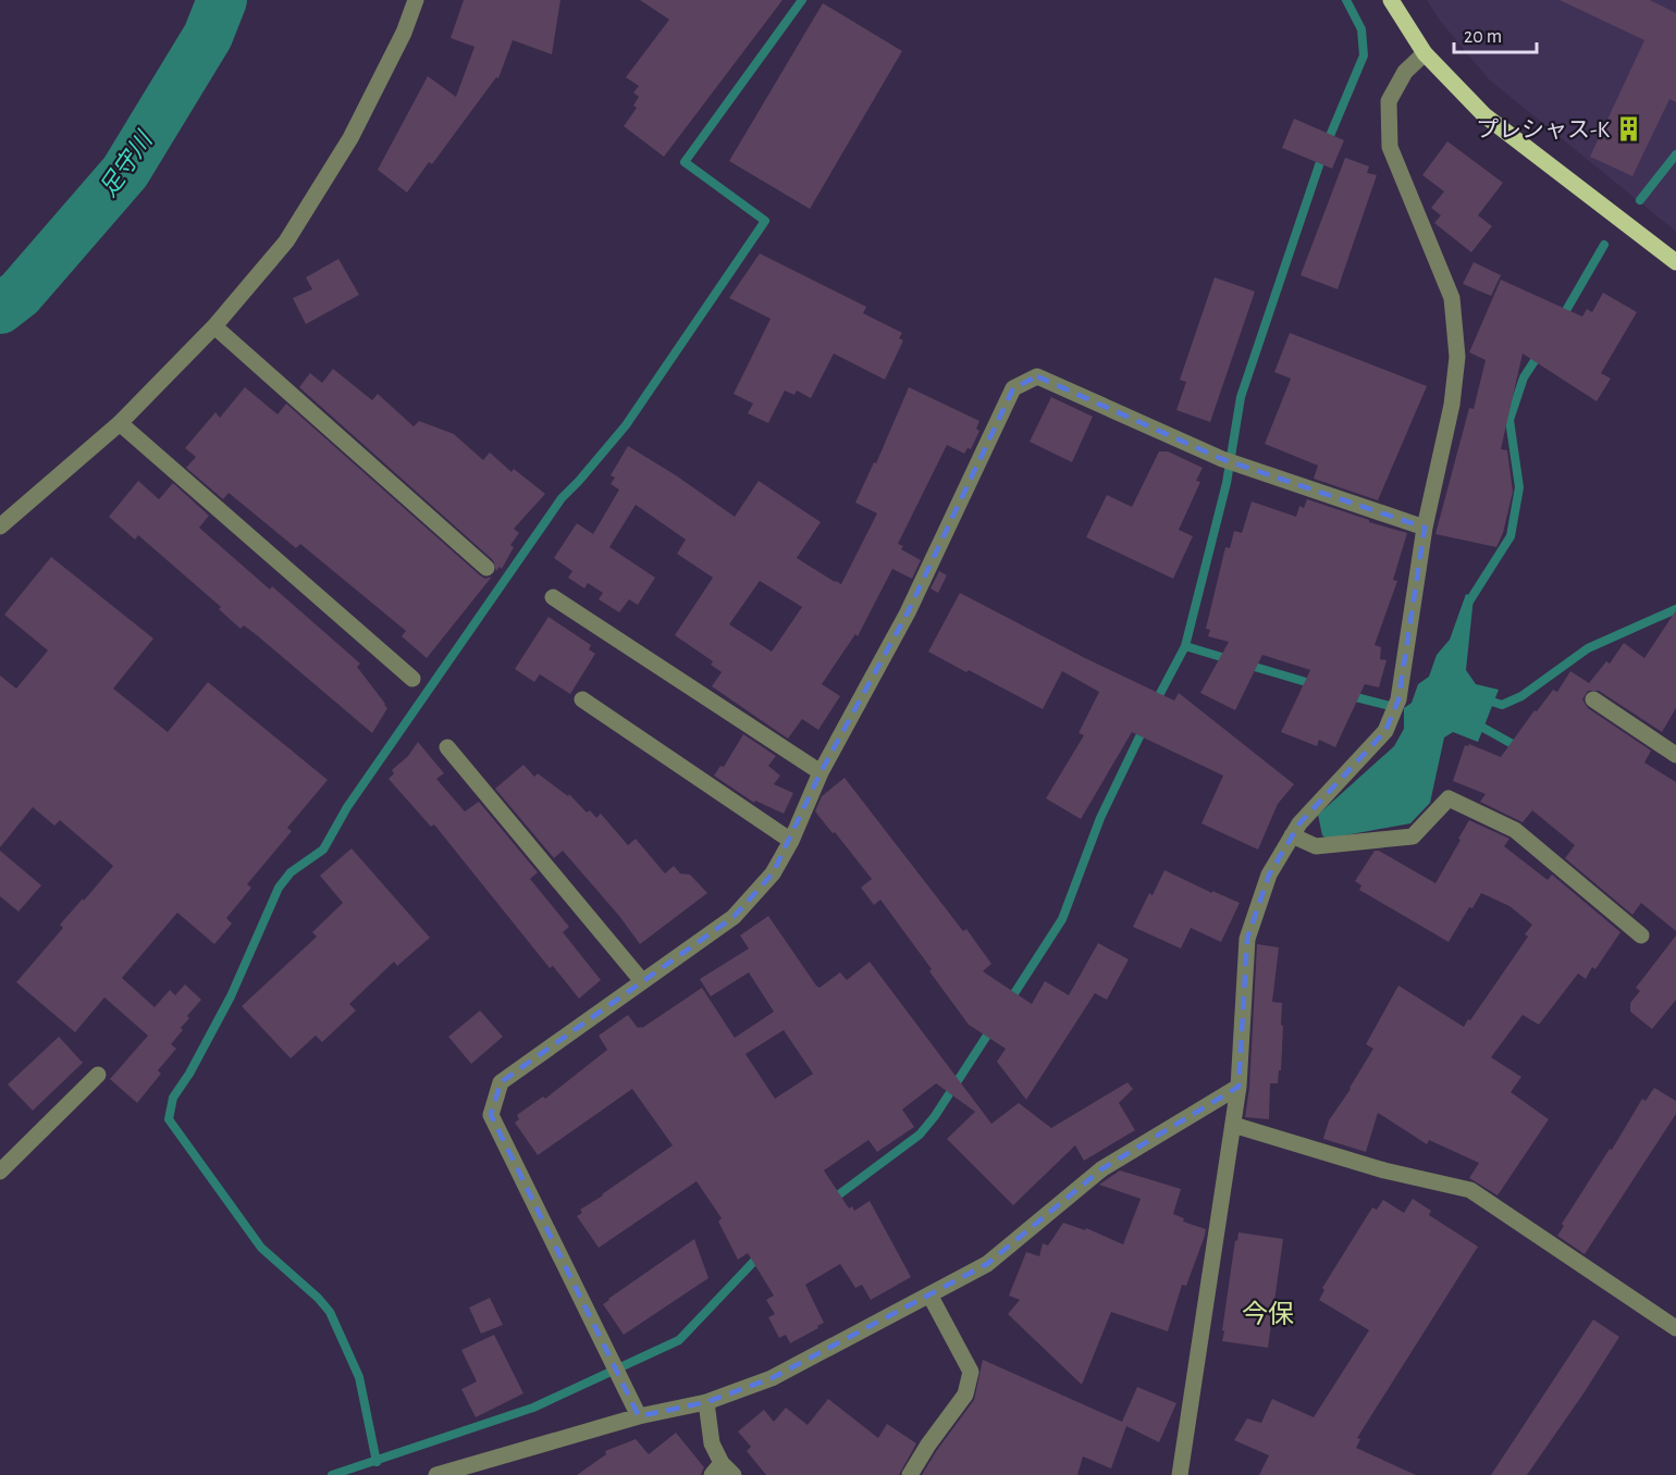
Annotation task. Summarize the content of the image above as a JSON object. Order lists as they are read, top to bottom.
{
  "districts": ["今保"],
  "water": ["足守川"],
  "places": {
    "building": ["プレシャス-K"]
  },
  "scale_bar": "20 m"
}
